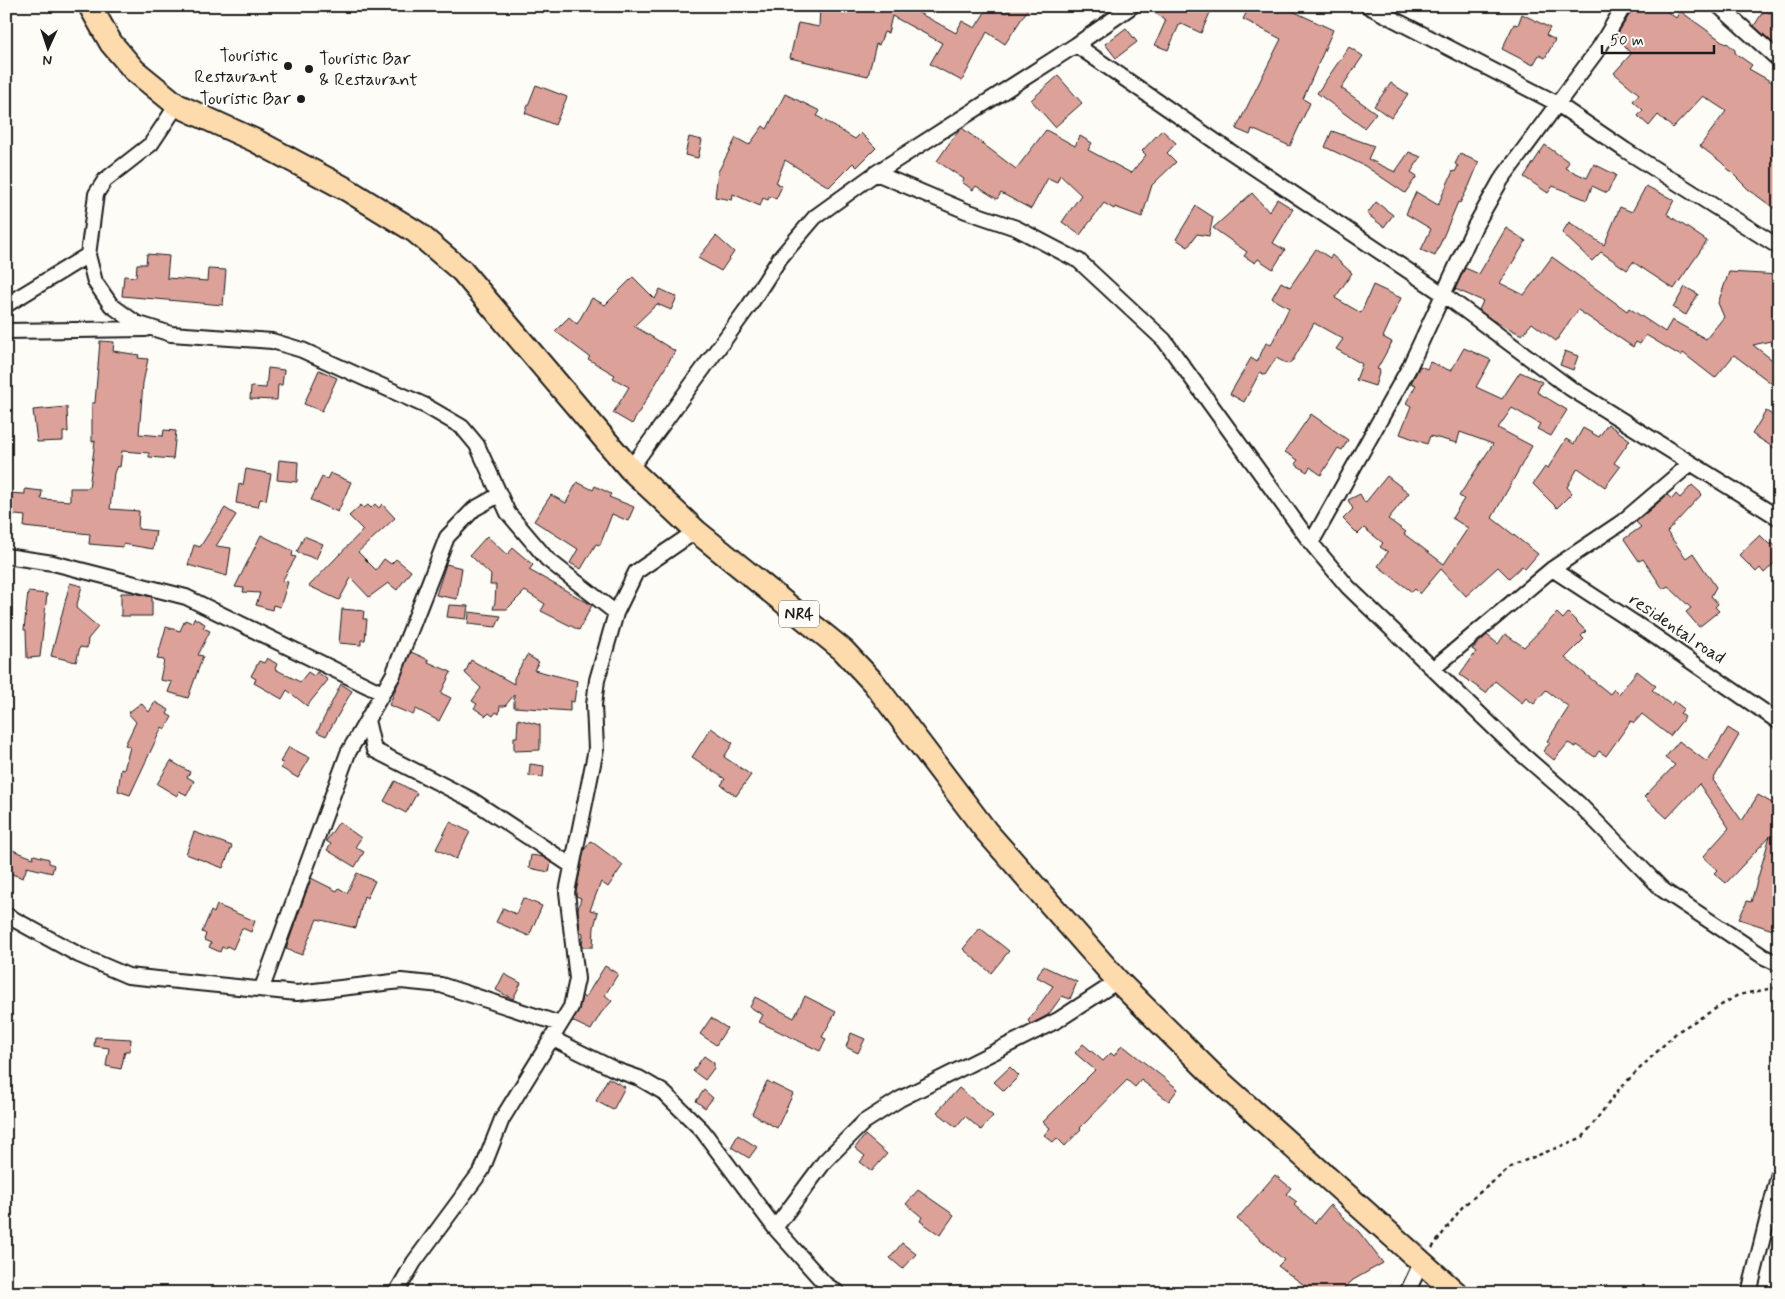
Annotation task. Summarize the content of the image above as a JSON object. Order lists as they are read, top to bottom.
{
  "streets": {
    "highway": ["NR4"],
    "street": ["residental road"]
  },
  "places": ["Touristic Restaurant", "Touristic Bar & Restaurant", "Touristic Bar"],
  "scale_bar": "50 m",
  "north": "bottom"
}
